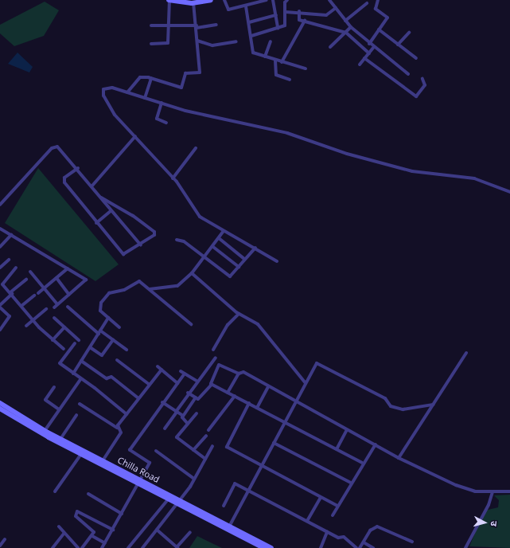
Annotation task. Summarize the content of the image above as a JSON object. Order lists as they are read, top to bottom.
{
  "streets": {
    "main road": ["Chilla Road"]
  },
  "north": "right"
}
